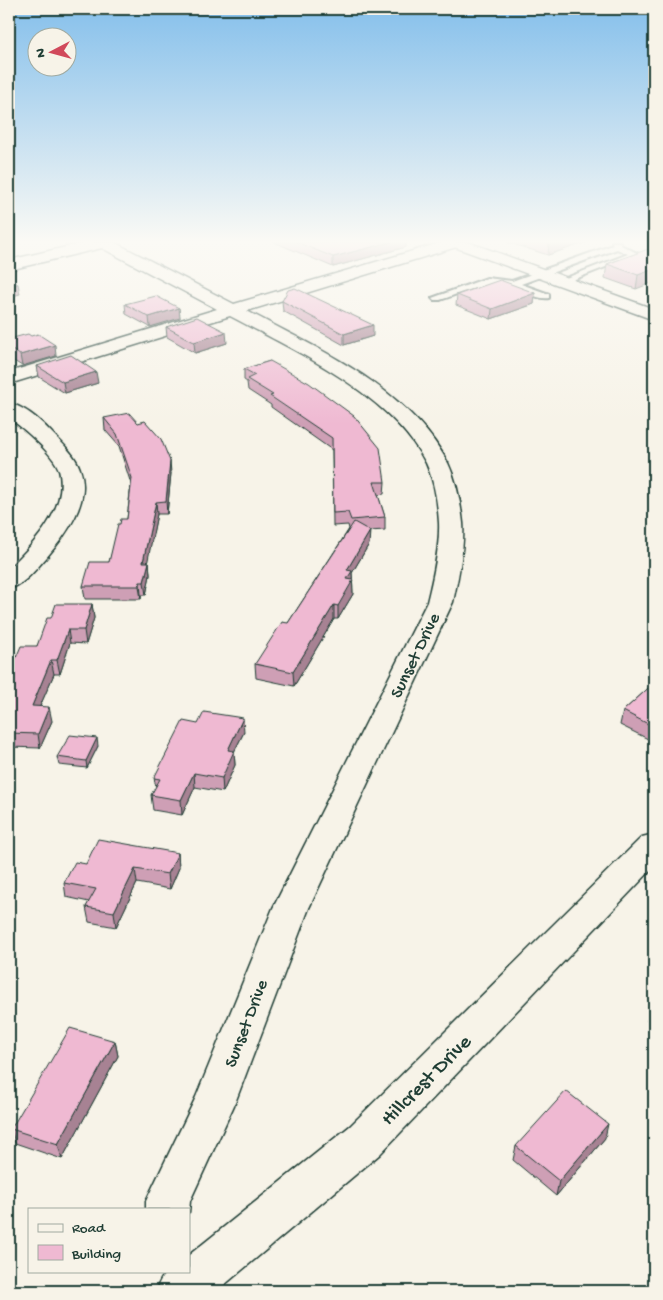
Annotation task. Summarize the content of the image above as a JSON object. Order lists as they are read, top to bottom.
{
  "streets": {
    "street": ["Sunset Drive", "Hillcrest Drive"]
  },
  "legend": ["Road", "Building"],
  "north": "left"
}
